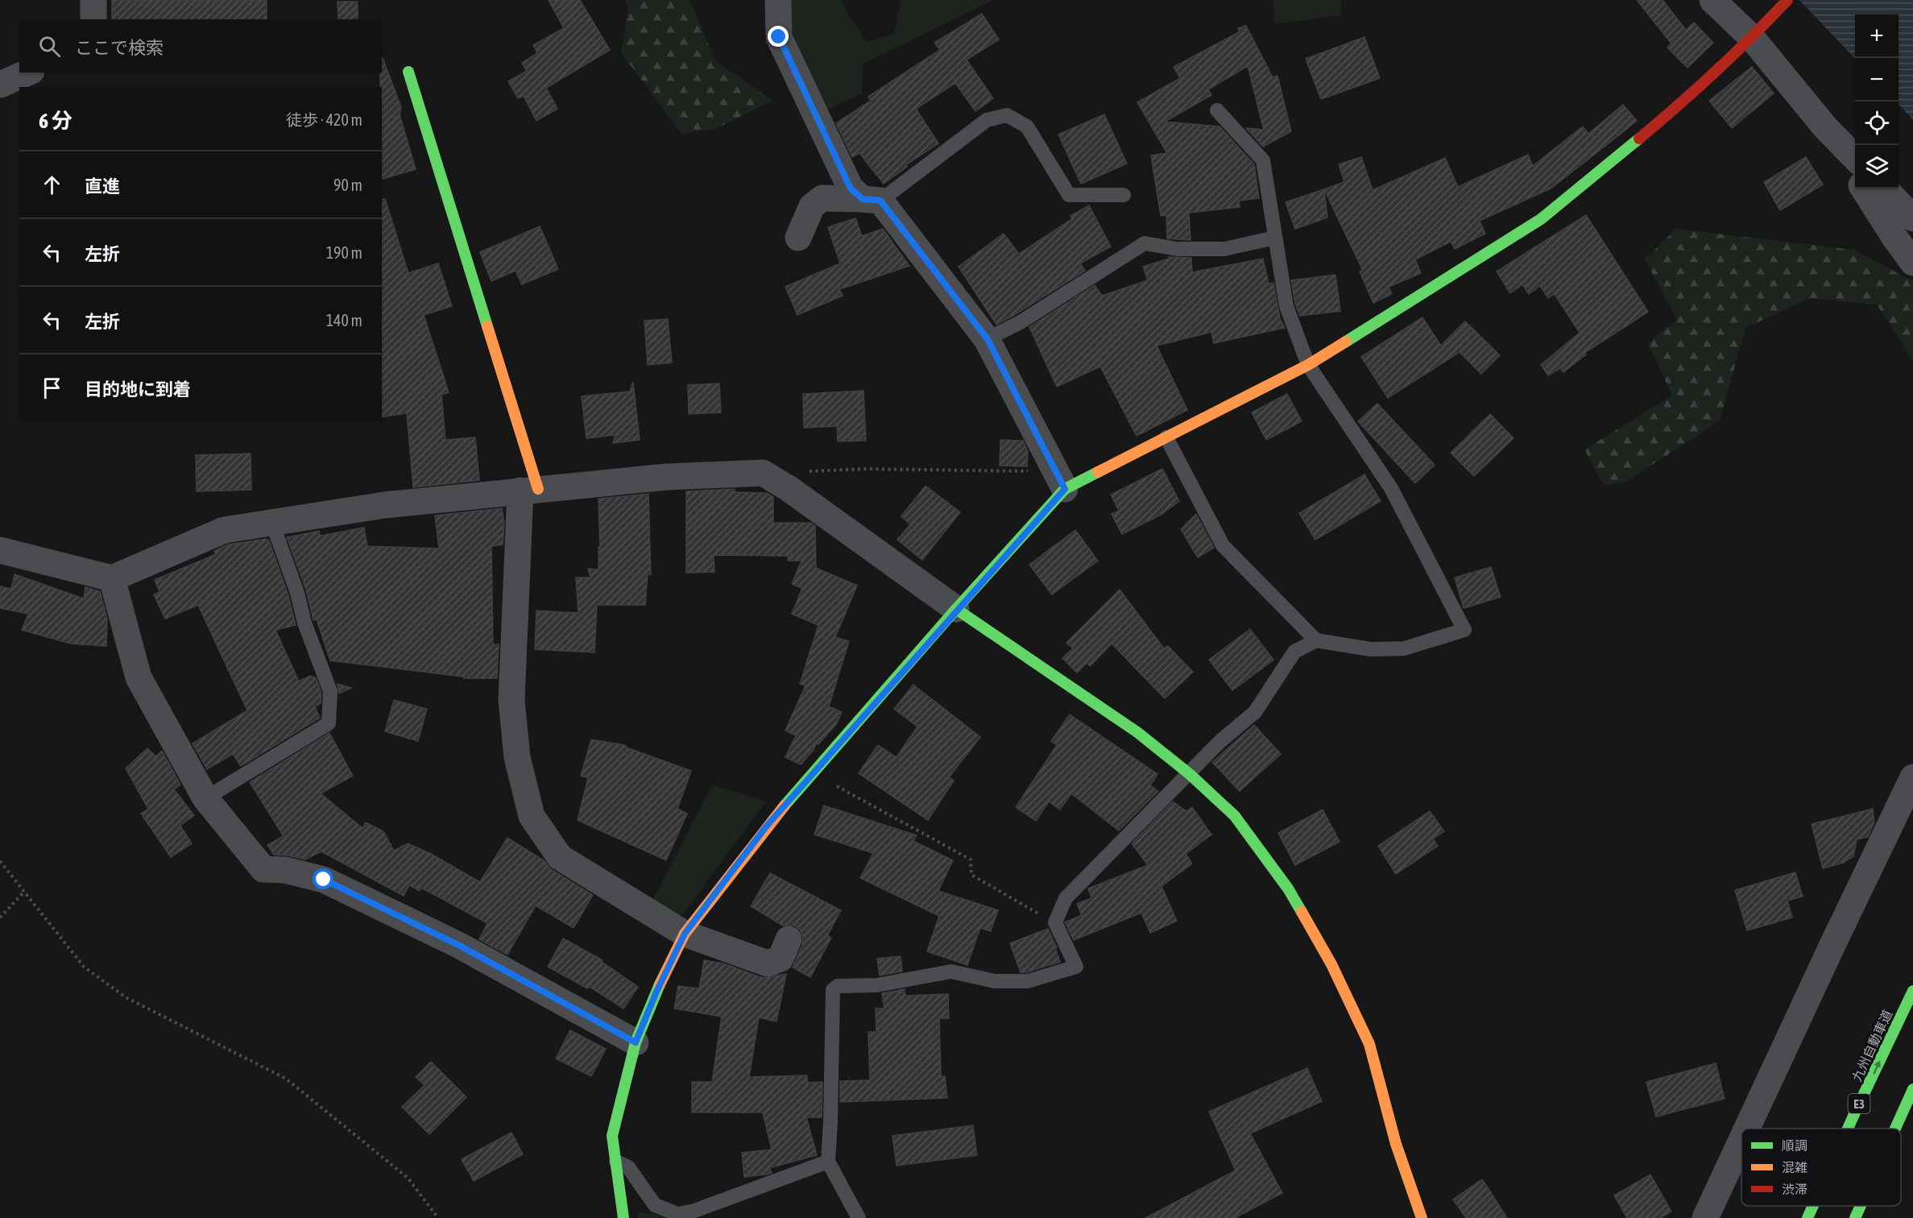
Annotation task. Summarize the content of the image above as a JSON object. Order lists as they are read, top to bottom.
{
  "streets": {
    "main road": ["九州自動車道", "E3"]
  },
  "one_way": ["九州自動車道"],
  "legend": ["順調", "混雑", "渋滞"],
  "page": {
    "map_buttons": ["+", "−"],
    "search": "ここで検索",
    "heading": ["6 分", "徒歩 · 420 m"],
    "list": [
      ["直進", "90 m"],
      ["左折", "190 m"],
      ["左折", "140 m"],
      "目的地に到着"
    ]
  }
}
